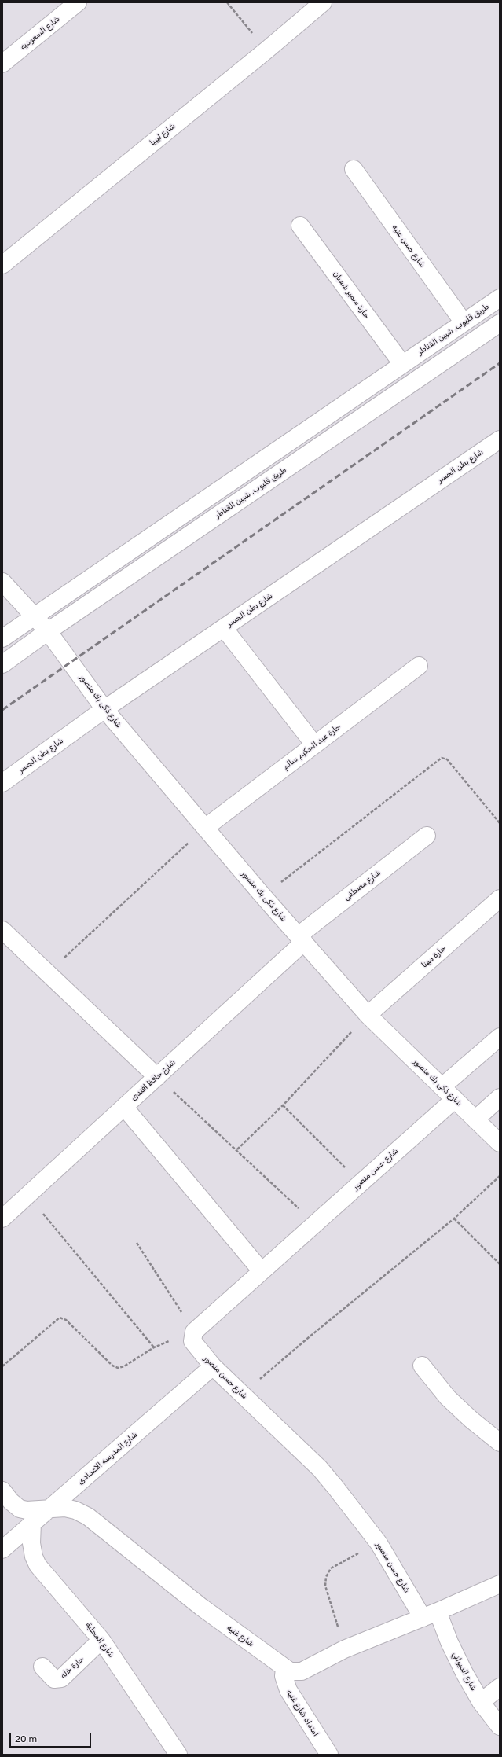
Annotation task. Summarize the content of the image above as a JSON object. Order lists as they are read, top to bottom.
{
  "streets": {
    "street": [
      "شارع السعوديه",
      "شارع ليبيا",
      "شارع حسن عنيه",
      "حارة سمير شعبان",
      "طريق قليوب, شبين القناطر",
      "شارع بطن الجسر",
      "شارع ذكى بك منصور",
      "حارة عبد الحكيم سالم",
      "شارع مصطفى",
      "حارة مهنا",
      "شارع حافظ افندى",
      "شارع حسن منصور",
      "شارع المدرسه الاعدادى",
      "شارع غنيه",
      "شارع المحلية",
      "حارة خله",
      "شارع الديواني",
      "امتداد شارع غنيه"
    ]
  },
  "crossings": [
    ["شارع حسن عنيه", "طريق قليوب, شبين القناطر"],
    ["حارة سمير شعبان", "طريق قليوب, شبين القناطر"],
    ["طريق قليوب, شبين القناطر", "شارع ذكى بك منصور"],
    ["شارع بطن الجسر", "شارع ذكى بك منصور"],
    ["شارع ذكى بك منصور", "حارة عبد الحكيم سالم"],
    ["شارع ذكى بك منصور", "شارع مصطفى"],
    ["شارع ذكى بك منصور", "حارة مهنا"],
    ["شارع ذكى بك منصور", "شارع حافظ افندى"],
    ["شارع ذكى بك منصور", "شارع حسن منصور"],
    ["شارع مصطفى", "شارع حافظ افندى"],
    ["شارع حسن منصور", "شارع المدرسه الاعدادى"],
    ["شارع حسن منصور", "شارع غنيه"],
    ["شارع حسن منصور", "شارع الديواني"],
    ["شارع المدرسه الاعدادى", "شارع غنيه"],
    ["شارع المدرسه الاعدادى", "شارع المحلية"],
    ["شارع غنيه", "شارع الديواني"],
    ["شارع غنيه", "امتداد شارع غنيه"],
    ["شارع المحلية", "حارة خله"]
  ],
  "scale_bar": "20 m"
}
